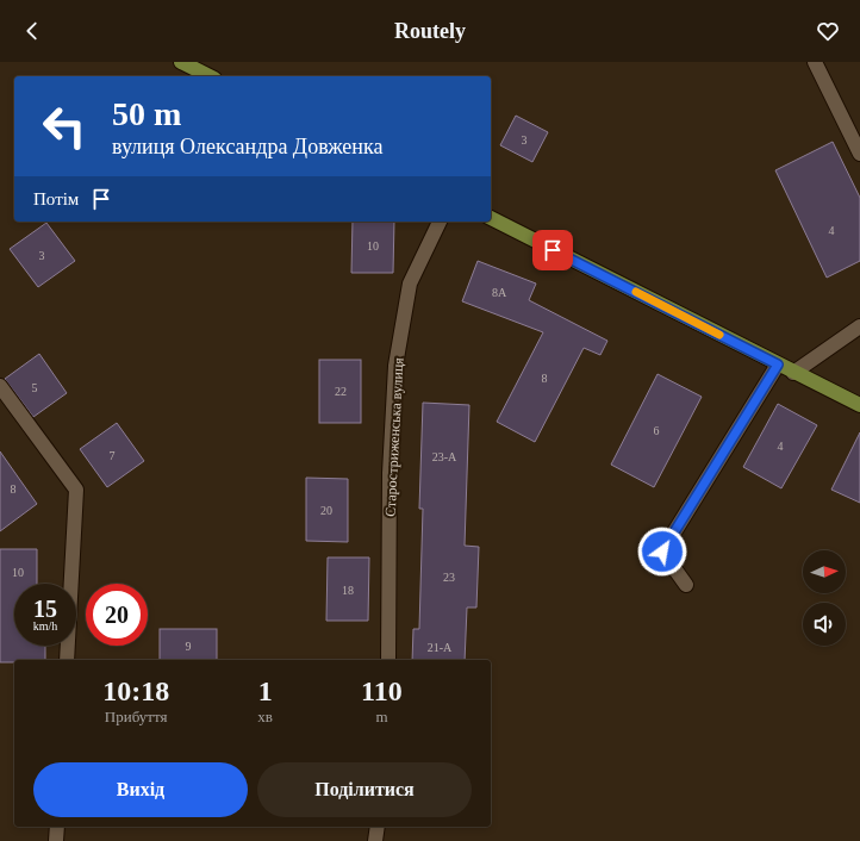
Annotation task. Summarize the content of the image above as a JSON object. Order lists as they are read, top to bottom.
{
  "streets": {
    "street": ["Старостриженська вулиця"]
  },
  "house_numbers": [
    "3",
    "4",
    "10",
    "3",
    "8А",
    "8",
    "5",
    "22",
    "6",
    "4",
    "7",
    "23-А",
    "8",
    "20",
    "10",
    "23",
    "18",
    "9",
    "21-А"
  ],
  "north": "right",
  "page": {
    "header": "Routely",
    "turn": ["50 m", "вулиця Олександра Довженка"],
    "then": "Потім",
    "speed": "15 km/h",
    "limit": "20",
    "eta": [
      "10:18",
      "Прибуття",
      "1",
      "хв",
      "110",
      "m"
    ],
    "buttons": ["Вихід", "Поділитися"]
  }
}
